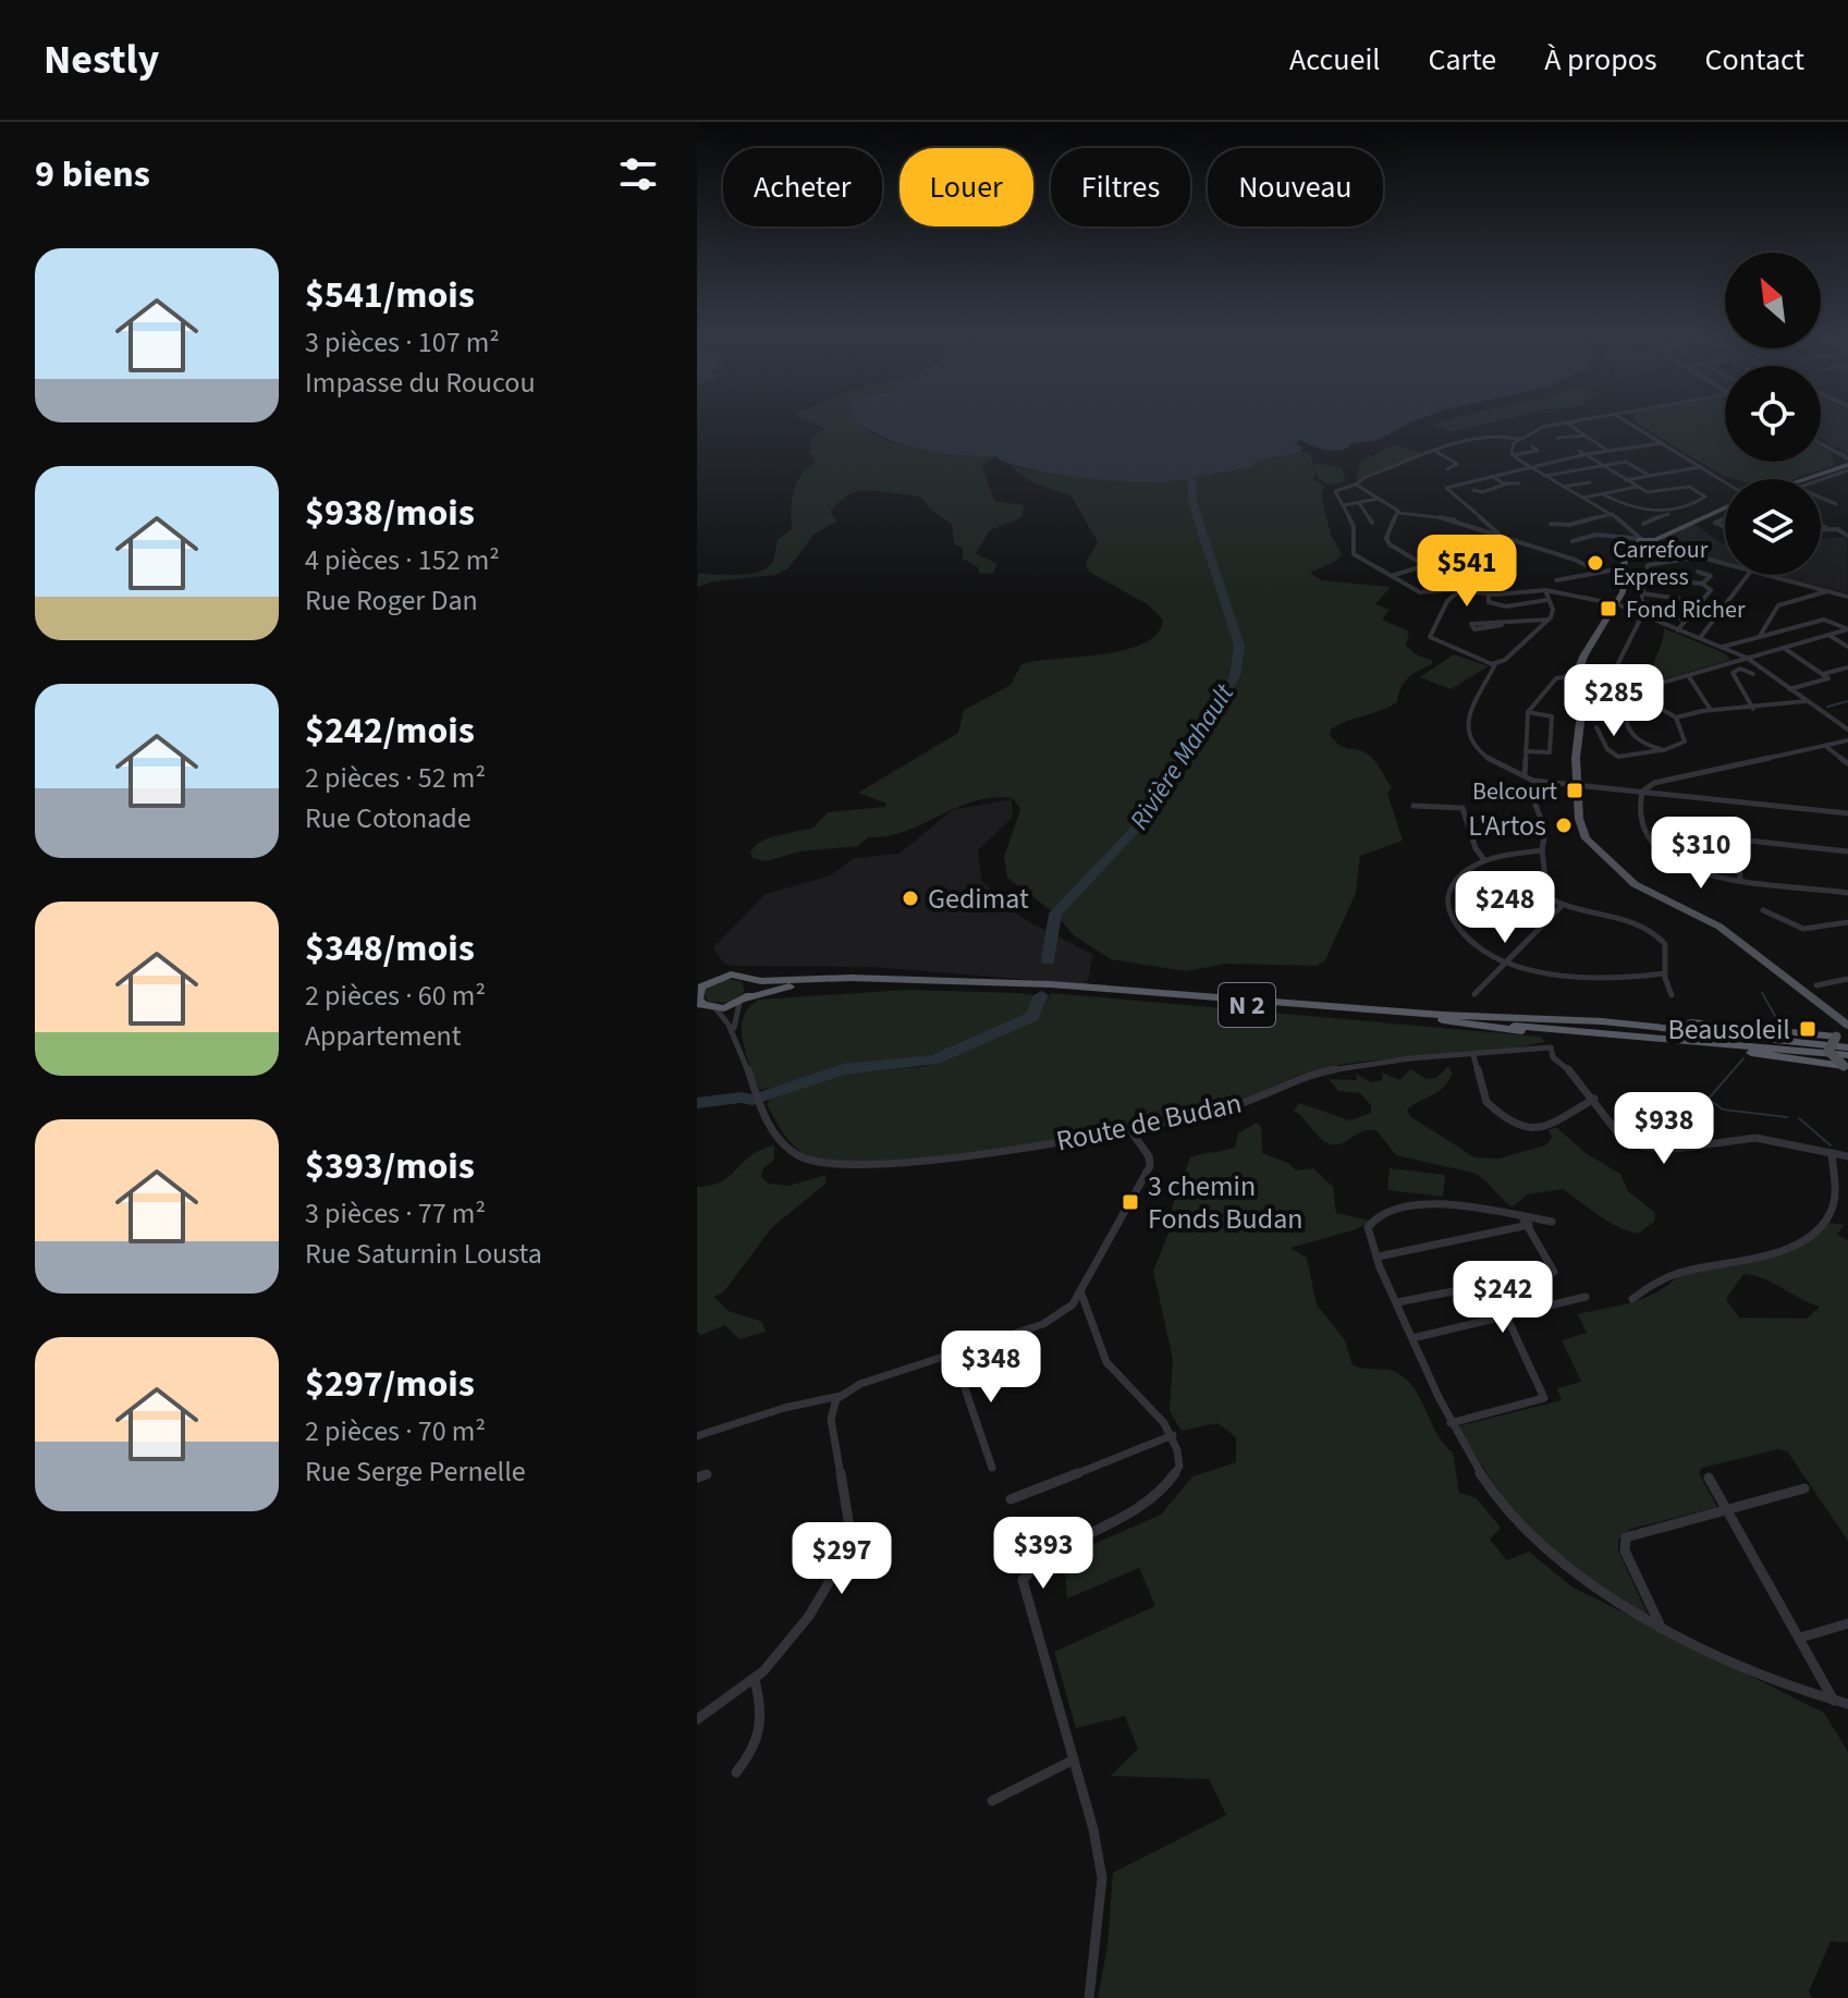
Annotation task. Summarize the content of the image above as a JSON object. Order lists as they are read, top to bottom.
{
  "streets": {
    "highway": ["N 2"],
    "street": ["Route de Budan"]
  },
  "water": ["Rivière Mahault"],
  "places": {
    "other": ["Carrefour Express", "L'Artos", "Gedimat"],
    "transit": [
      "Fond Richer",
      "Belcourt",
      "Beausoleil",
      "3 chemin Fonds Budan"
    ]
  },
  "north": "top left",
  "page": {
    "header": "Nestly",
    "nav": [
      "Accueil",
      "Carte",
      "À propos",
      "Contact"
    ],
    "heading": "9 biens",
    "chip": [
      "Acheter",
      "Louer",
      "Filtres",
      "Nouveau"
    ],
    "list": [
      {
        "name": "$541/mois",
        "note": "3 pièces · 107 m² · Impasse du Roucou"
      },
      {
        "name": "$938/mois",
        "note": "4 pièces · 152 m² · Rue Roger Dan"
      },
      {
        "name": "$242/mois",
        "note": "2 pièces · 52 m² · Rue Cotonade"
      },
      {
        "name": "$348/mois",
        "note": "2 pièces · 60 m² · Appartement"
      },
      {
        "name": "$393/mois",
        "note": "3 pièces · 77 m² · Rue Saturnin Lousta"
      },
      {
        "name": "$297/mois",
        "note": "2 pièces · 70 m² · Rue Serge Pernelle"
      }
    ],
    "price": [
      "$541",
      "$285",
      "$310",
      "$248",
      "$938",
      "$242",
      "$348",
      "$393",
      "$297"
    ]
  }
}
